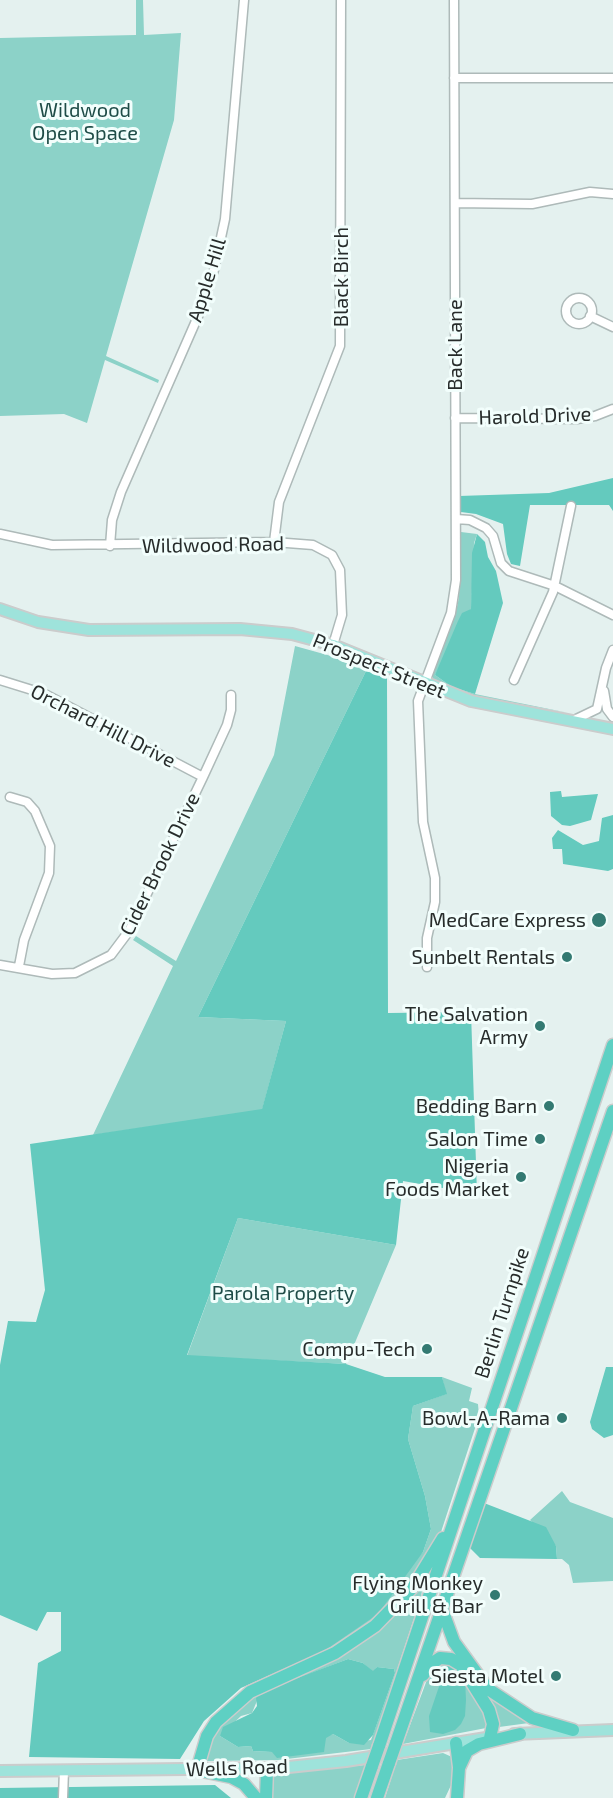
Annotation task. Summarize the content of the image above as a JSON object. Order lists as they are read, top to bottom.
{
  "streets": {
    "highway": ["Berlin Turnpike"],
    "main road": ["Prospect Street", "Wells Road"],
    "street": [
      "Black Birch",
      "Apple Hill",
      "Back Lane",
      "Harold Drive",
      "Wildwood Road",
      "Orchard Hill Drive",
      "Cider Brook Drive"
    ]
  },
  "crossings": [
    ["Black Birch", "Wildwood Road"],
    ["Apple Hill", "Wildwood Road"],
    ["Back Lane", "Harold Drive"],
    ["Back Lane", "Prospect Street"],
    ["Wildwood Road", "Prospect Street"],
    ["Orchard Hill Drive", "Cider Brook Drive"]
  ],
  "parks": ["Wildwood Open Space", "Parola Property"],
  "places": [
    "MedCare Express",
    "Sunbelt Rentals",
    "The Salvation Army",
    "Bedding Barn",
    "Salon Time",
    "Nigeria Foods Market",
    "Compu-Tech",
    "Bowl-A-Rama",
    "Flying Monkey Grill & Bar",
    "Siesta Motel"
  ]
}
